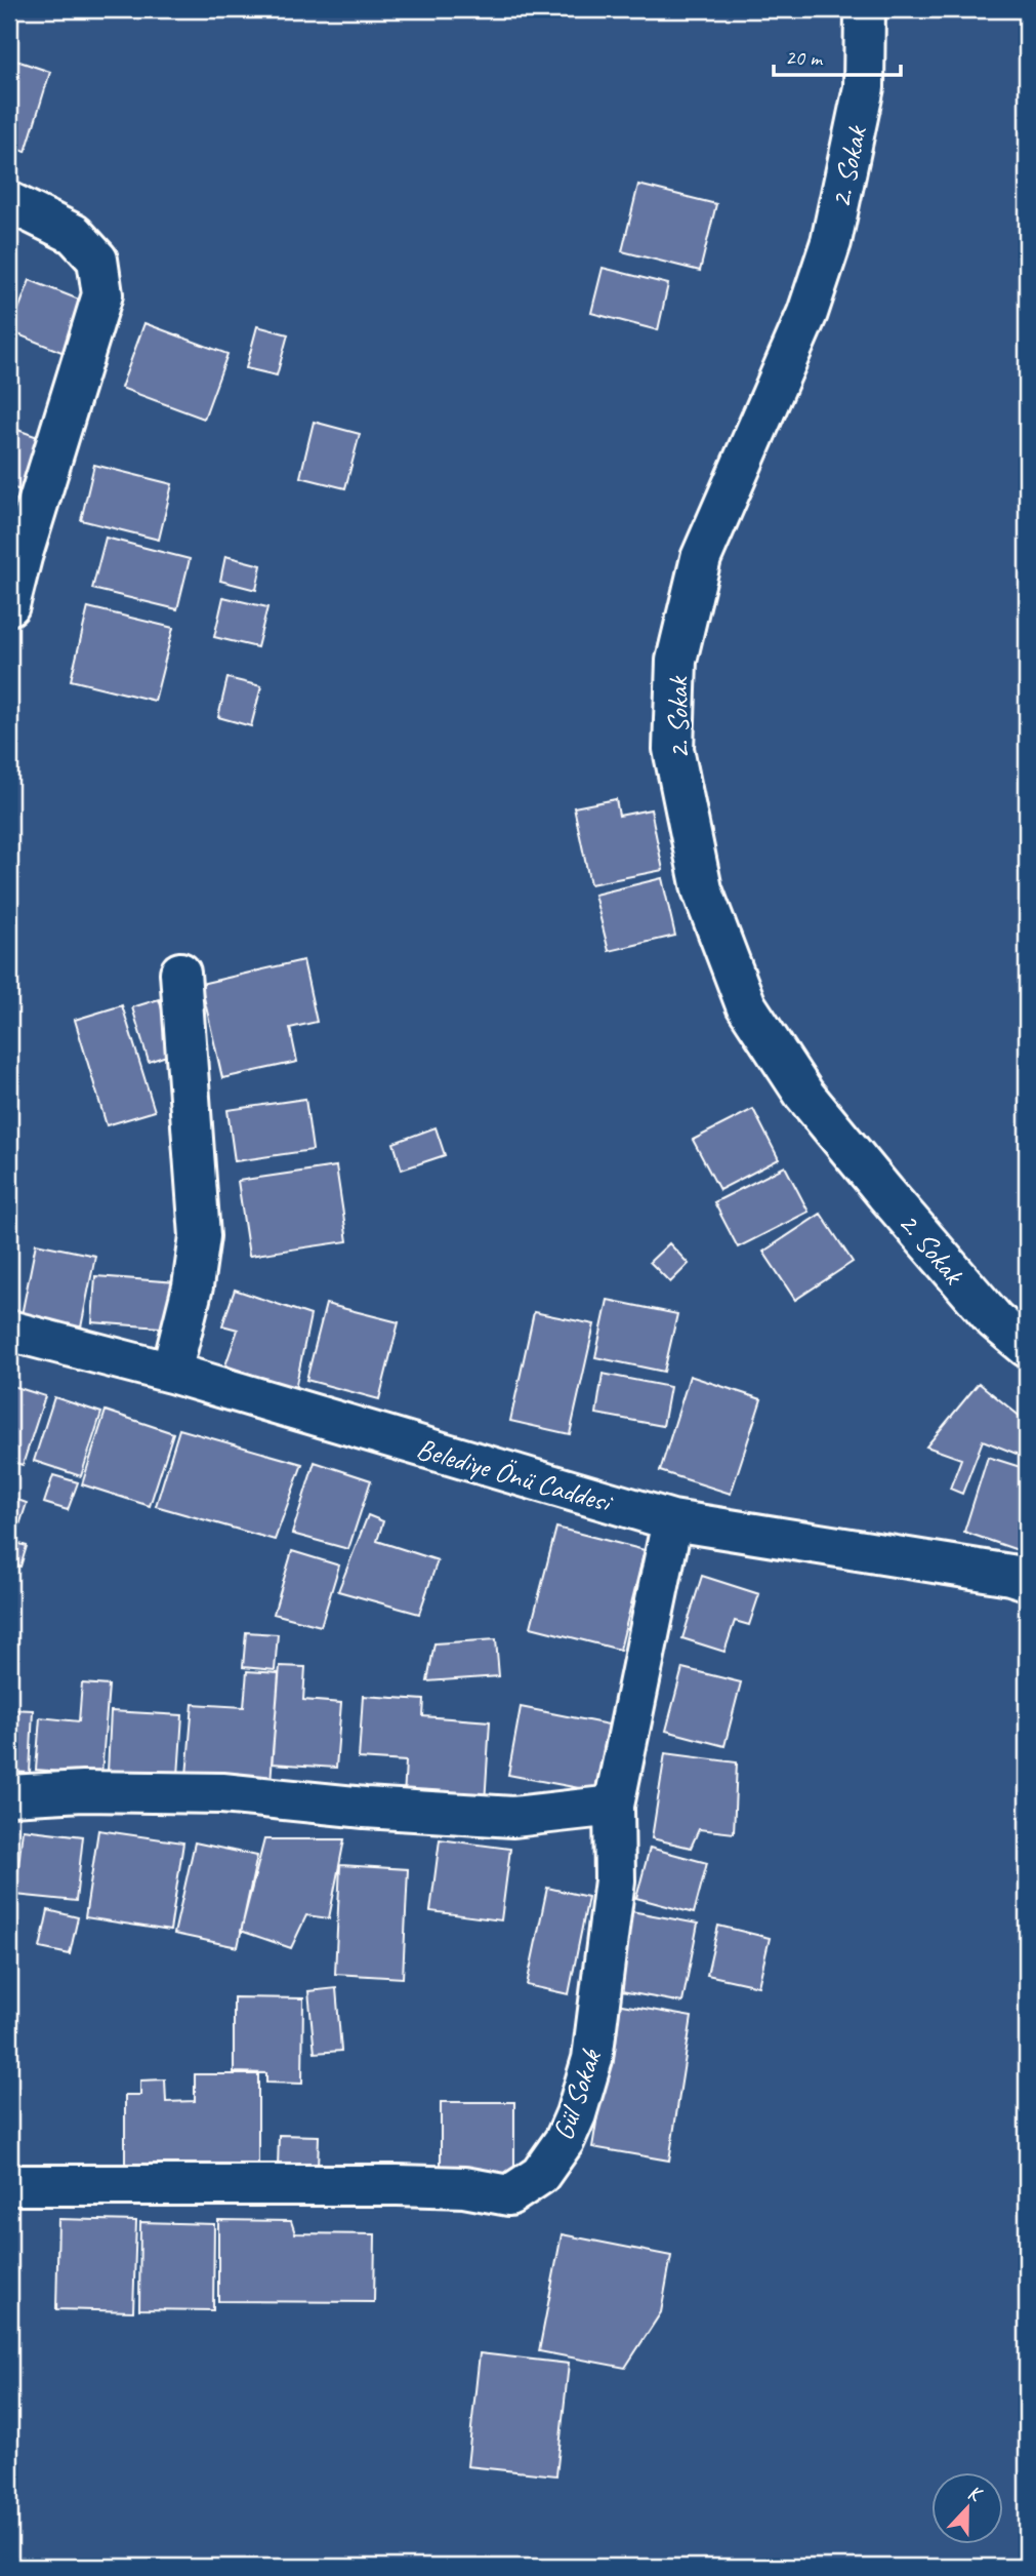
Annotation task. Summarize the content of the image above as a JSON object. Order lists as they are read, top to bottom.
{
  "streets": {
    "street": ["2. Sokak", "Belediye Önü Caddesi", "Gül Sokak"]
  },
  "crossings": [
    ["Belediye Önü Caddesi", "Gül Sokak"]
  ],
  "scale_bar": "20 m",
  "north": "top"
}
